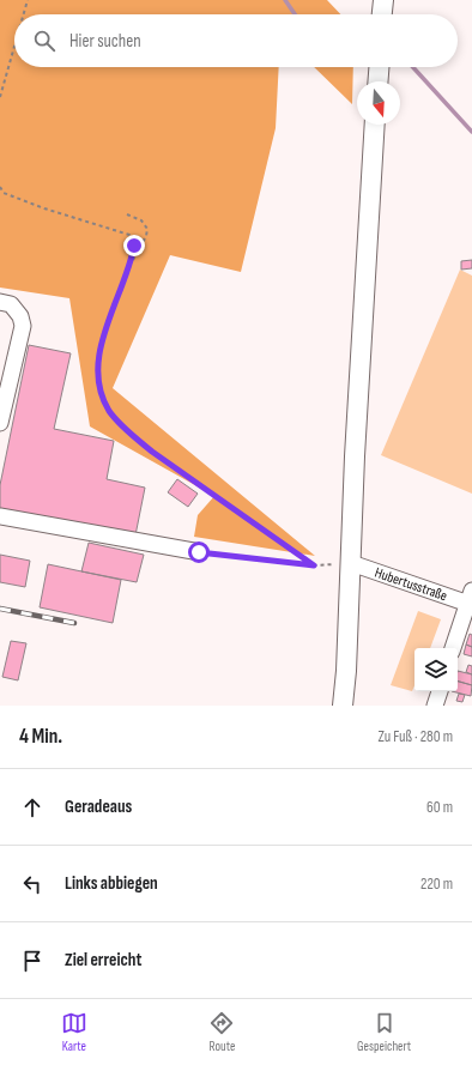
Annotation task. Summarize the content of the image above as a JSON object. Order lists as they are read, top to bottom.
{
  "streets": {
    "street": ["Hubertusstraße"]
  },
  "north": "bottom",
  "page": {
    "search": "Hier suchen",
    "heading": ["4 Min.", "Zu Fuß · 280 m"],
    "list": [
      ["Geradeaus", "60 m"],
      ["Links abbiegen", "220 m"],
      "Ziel erreicht"
    ],
    "nav": ["Karte", "Route", "Gespeichert"]
  }
}
